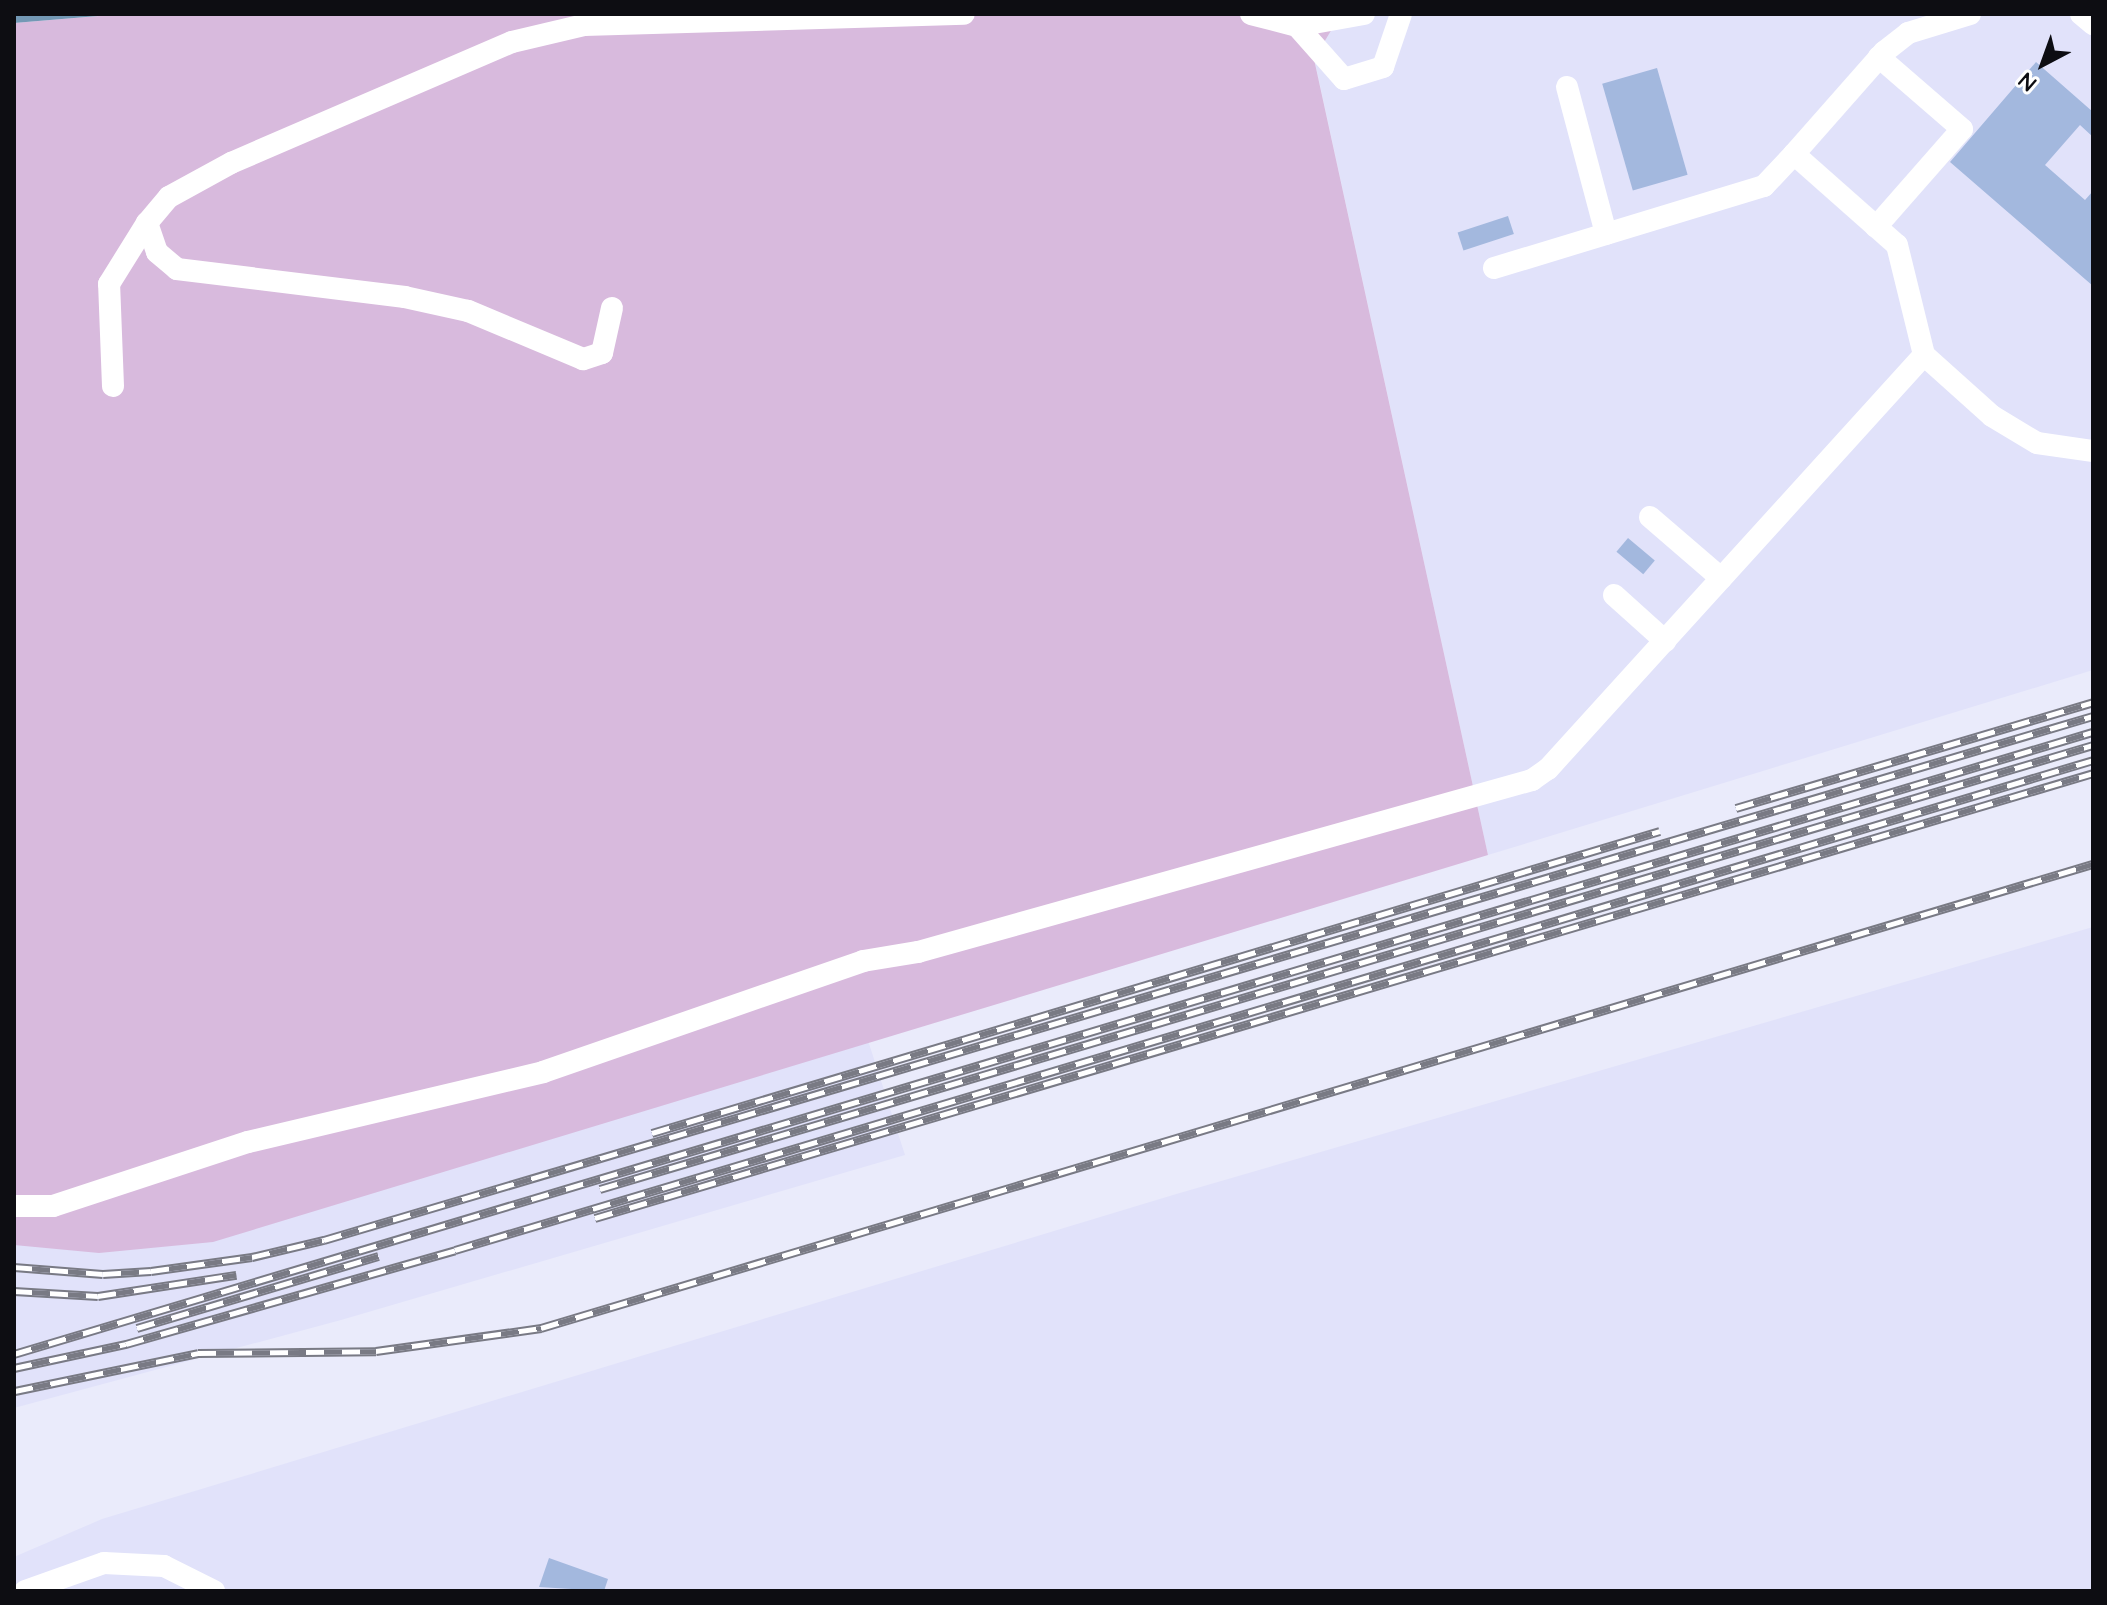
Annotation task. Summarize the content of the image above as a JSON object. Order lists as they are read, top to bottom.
{
  "north": "bottom left"
}
